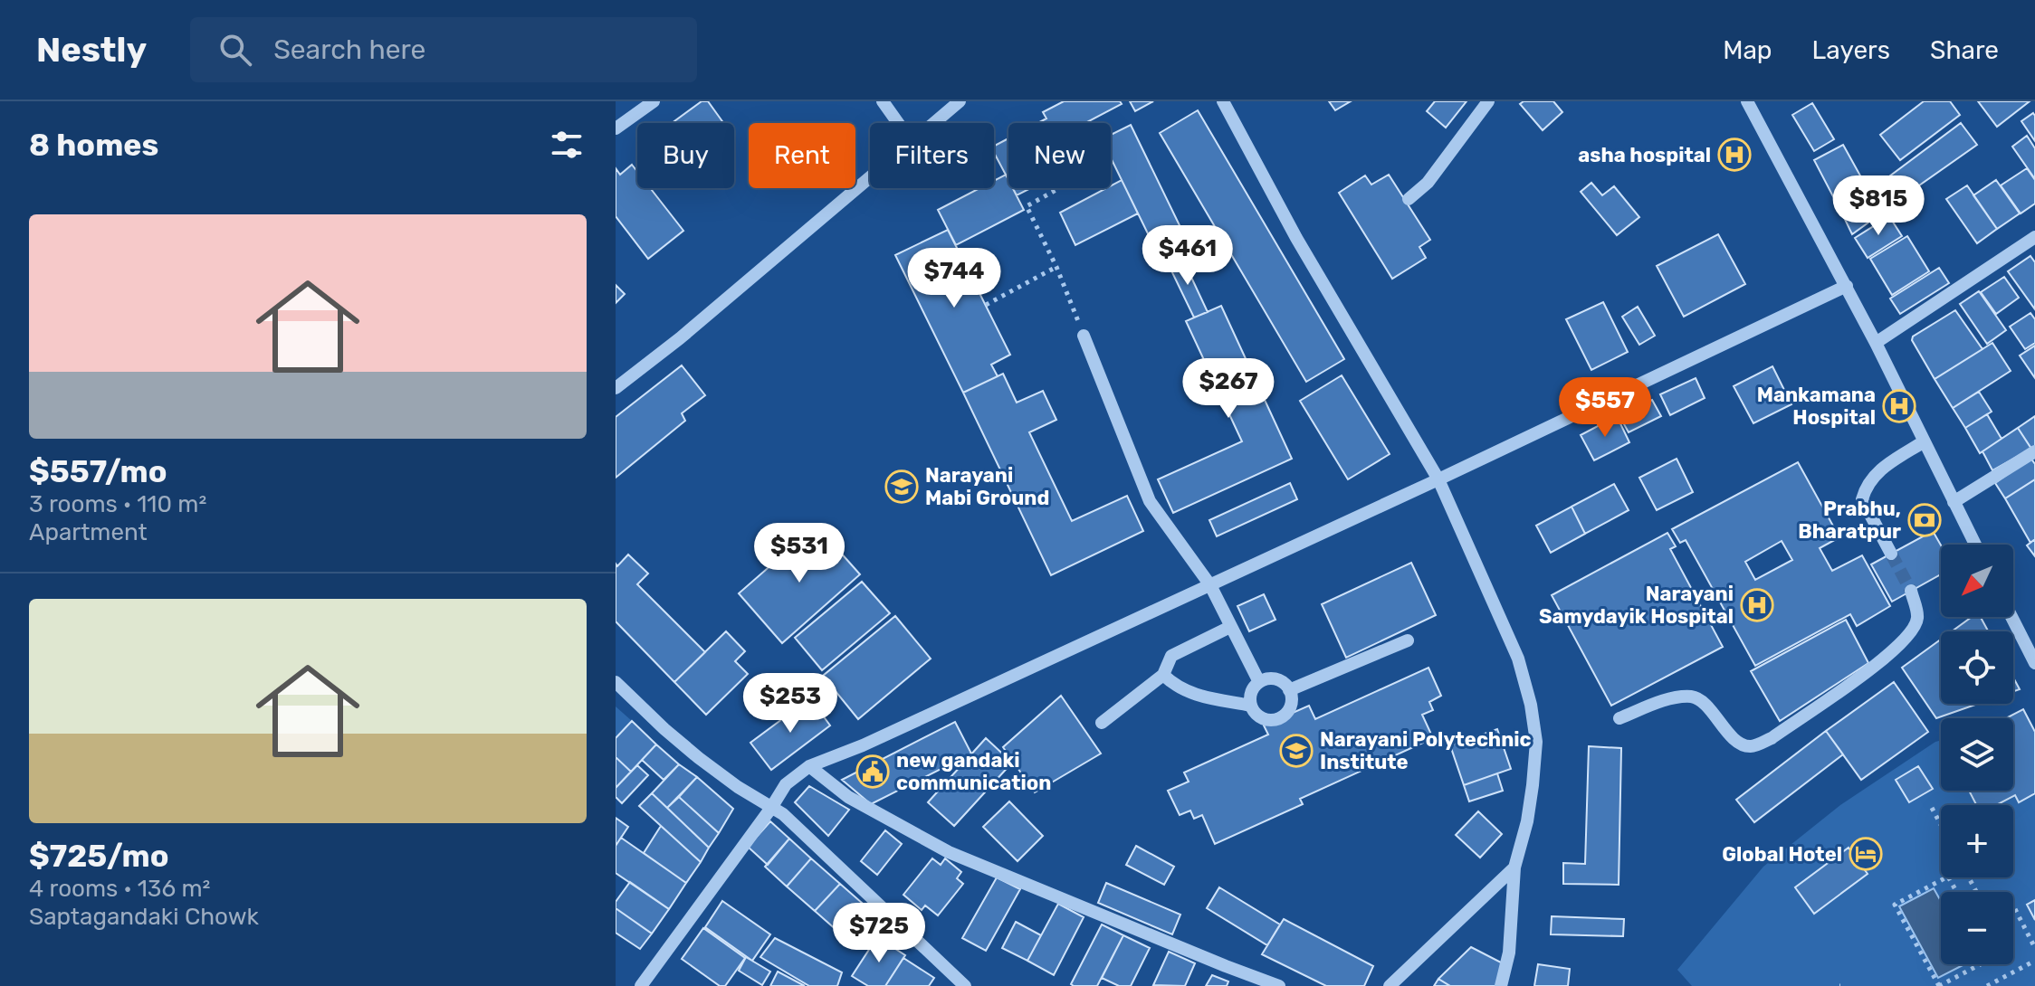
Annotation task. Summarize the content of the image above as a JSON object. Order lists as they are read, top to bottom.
{
  "places": {
    "hospital": ["asha hospital", "Mankamana Hospital", "Narayani Samydayik Hospital"],
    "school or university": ["Narayani Mabi Ground", "Narayani Polytechnic Institute"],
    "bank": ["Prabhu, Bharatpur"],
    "public building": ["new gandaki communication"],
    "hotel": ["Global Hotel"]
  },
  "north": "bottom left",
  "page": {
    "header": "Nestly",
    "search": "Search here",
    "nav": ["Map", "Layers", "Share"],
    "heading": "8 homes",
    "chip": [
      "Buy",
      "Rent",
      "Filters",
      "New"
    ],
    "price": [
      "$815",
      "$461",
      "$744",
      "$267",
      "$557",
      "$531",
      "$253",
      "$725"
    ],
    "list": [
      {
        "name": "$557/mo",
        "note": "3 rooms · 110 m² · Apartment"
      },
      {
        "name": "$725/mo",
        "note": "4 rooms · 136 m² · Saptagandaki Chowk"
      }
    ],
    "map_buttons": ["+", "−"]
  }
}
